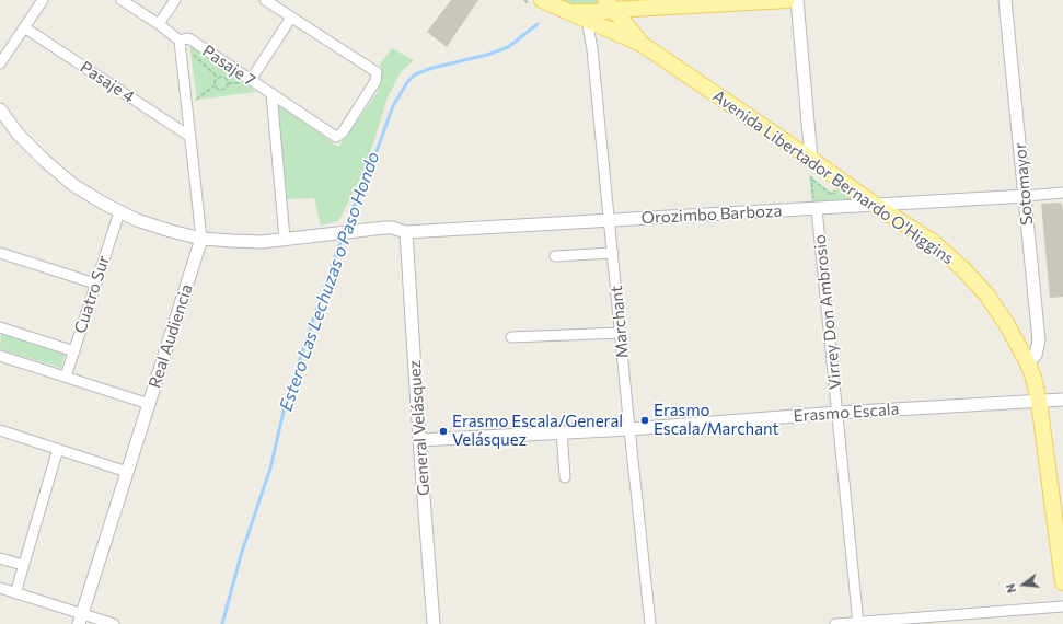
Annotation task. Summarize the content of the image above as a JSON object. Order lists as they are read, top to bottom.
{
  "streets": {
    "main road": ["Avenida Libertador Bernardo O'Higgins"],
    "street": [
      "Pasaje 7",
      "Pasaje 4",
      "Sotomayor",
      "Orozimbo Barboza",
      "Cuatro Sur",
      "Virrey Don Ambrosio",
      "Marchant",
      "Real Audiencia",
      "Erasmo Escala",
      "General Velásquez"
    ]
  },
  "crossings": [
    ["Pasaje 7", "Real Audiencia"],
    ["Pasaje 4", "Real Audiencia"],
    ["Avenida Libertador Bernardo O'Higgins", "Sotomayor"],
    ["Avenida Libertador Bernardo O'Higgins", "Orozimbo Barboza"],
    ["Avenida Libertador Bernardo O'Higgins", "Marchant"],
    ["Avenida Libertador Bernardo O'Higgins", "Erasmo Escala"],
    ["Sotomayor", "Orozimbo Barboza"],
    ["Orozimbo Barboza", "Cuatro Sur"],
    ["Orozimbo Barboza", "Virrey Don Ambrosio"],
    ["Orozimbo Barboza", "Marchant"],
    ["Orozimbo Barboza", "Real Audiencia"],
    ["Orozimbo Barboza", "General Velásquez"],
    ["Virrey Don Ambrosio", "Erasmo Escala"],
    ["Marchant", "Erasmo Escala"],
    ["Erasmo Escala", "General Velásquez"]
  ],
  "water": ["Estero Las Lechuzas o Paso Hondo"],
  "places": ["Erasmo Escala/Marchant", "Erasmo Escala/General Velásquez"],
  "north": "left"
}
